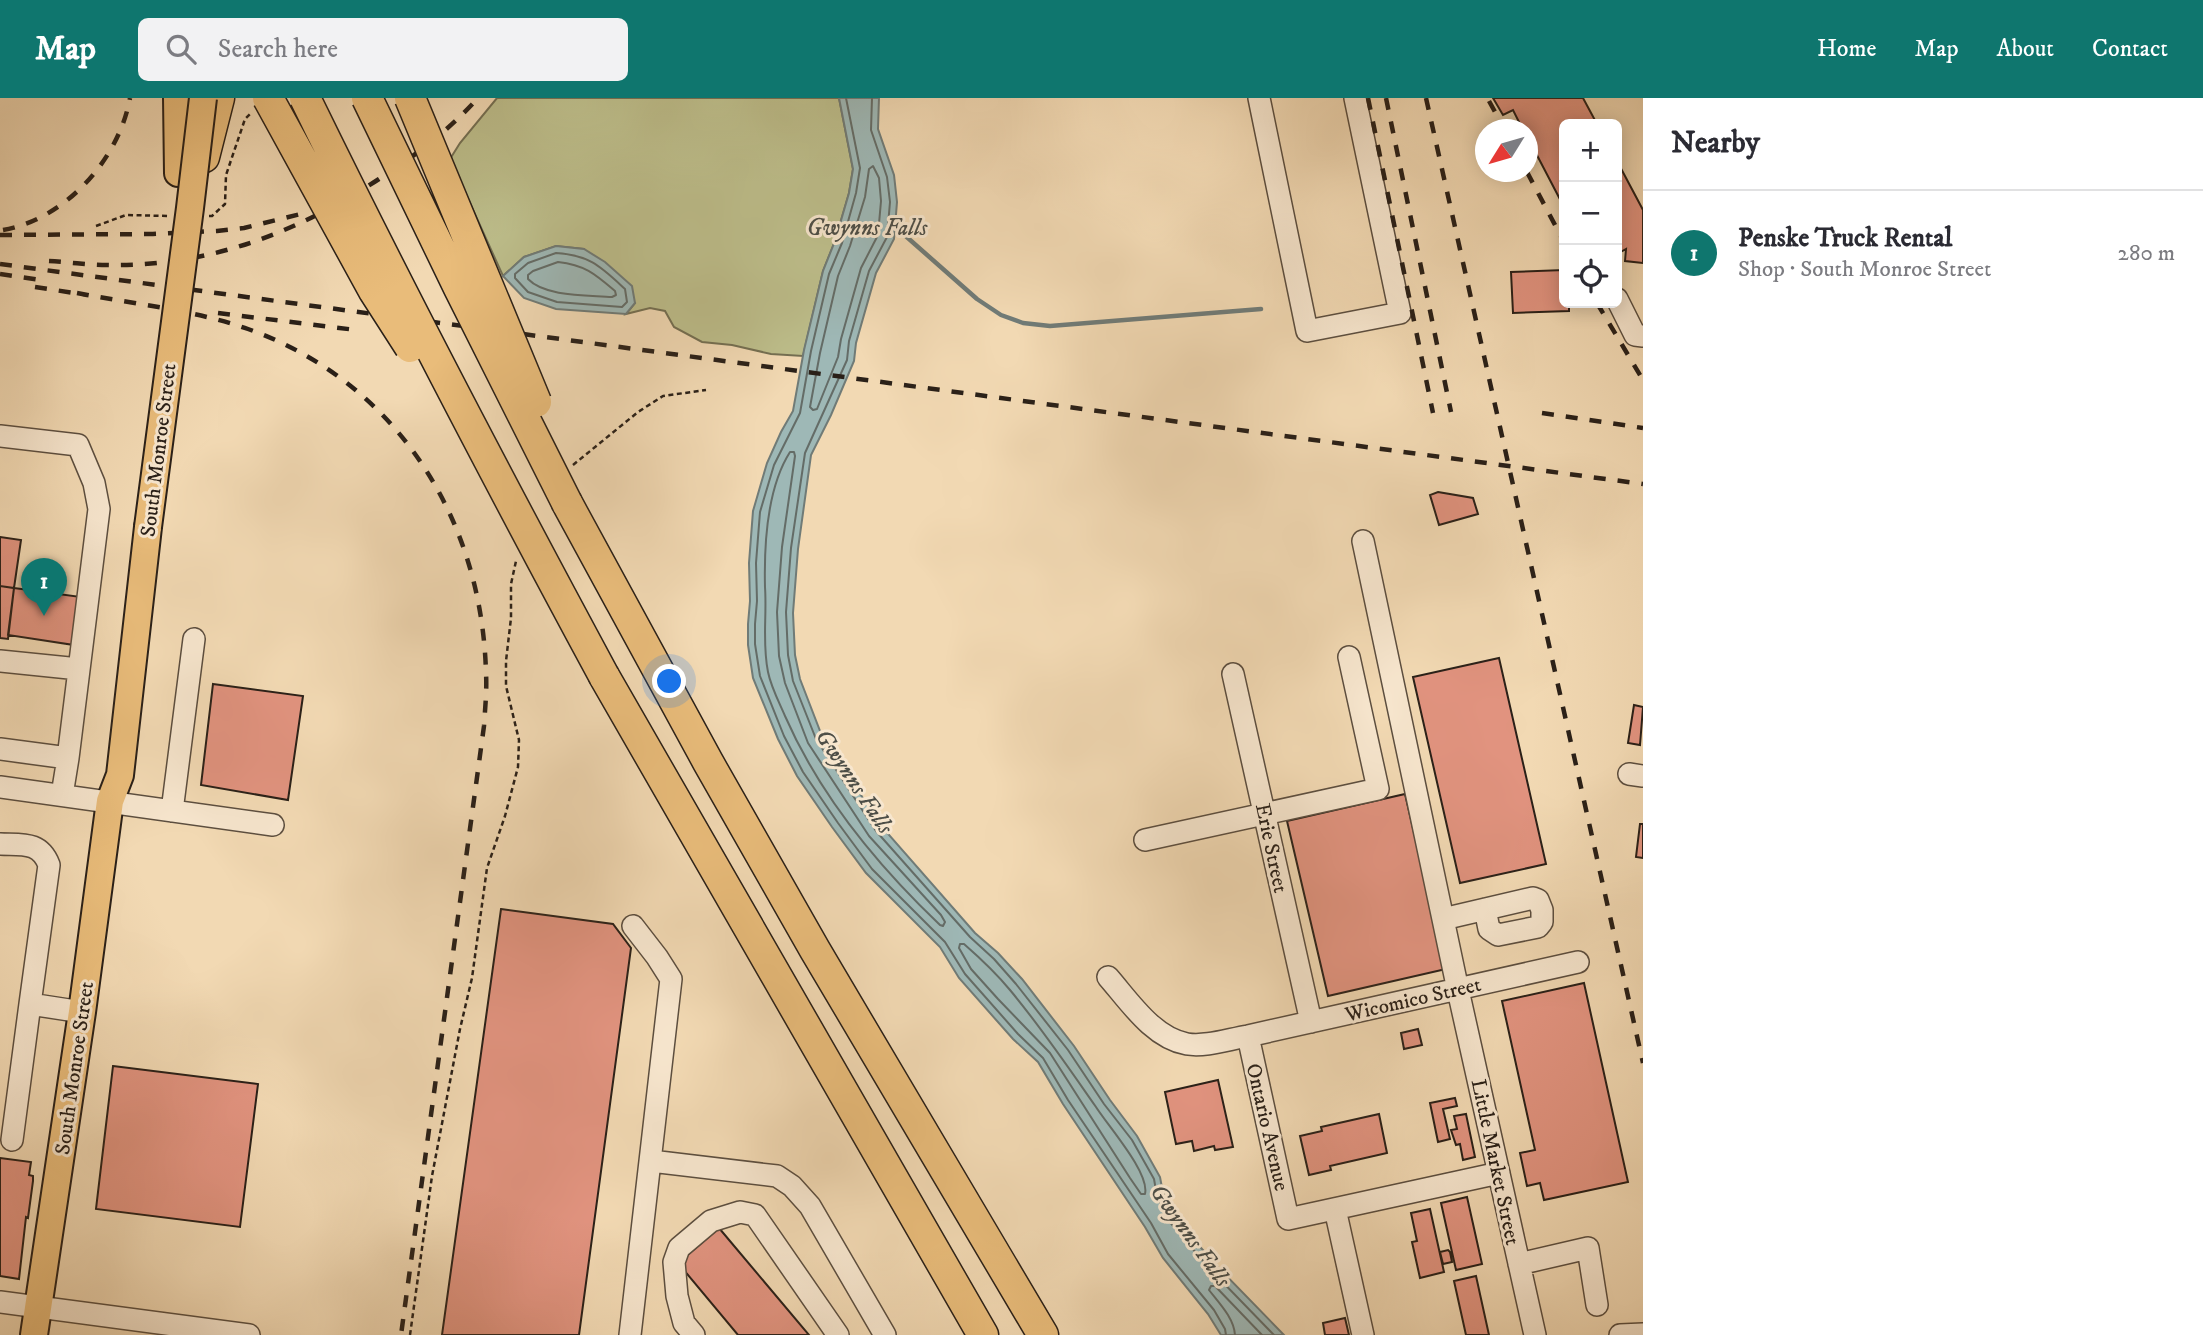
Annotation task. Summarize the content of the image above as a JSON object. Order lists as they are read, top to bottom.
{
  "streets": {
    "main road": ["South Monroe Street"],
    "street": [
      "Erie Street",
      "Wicomico Street",
      "Ontario Avenue",
      "Little Market Street"
    ]
  },
  "crossings": [
    ["Erie Street", "Wicomico Street"],
    ["Wicomico Street", "Ontario Avenue"],
    ["Wicomico Street", "Little Market Street"]
  ],
  "water": ["Gwynns Falls"],
  "north": "bottom left",
  "page": {
    "header": "Map",
    "search": "Search here",
    "nav": [
      "Home",
      "Map",
      "About",
      "Contact"
    ],
    "heading": "Nearby",
    "map_buttons": ["+", "−"],
    "list": [
      {
        "mark": "1",
        "name": "Penske Truck Rental",
        "note": "Shop · South Monroe Street",
        "value": "280 m"
      }
    ],
    "pins": "1"
  }
}
